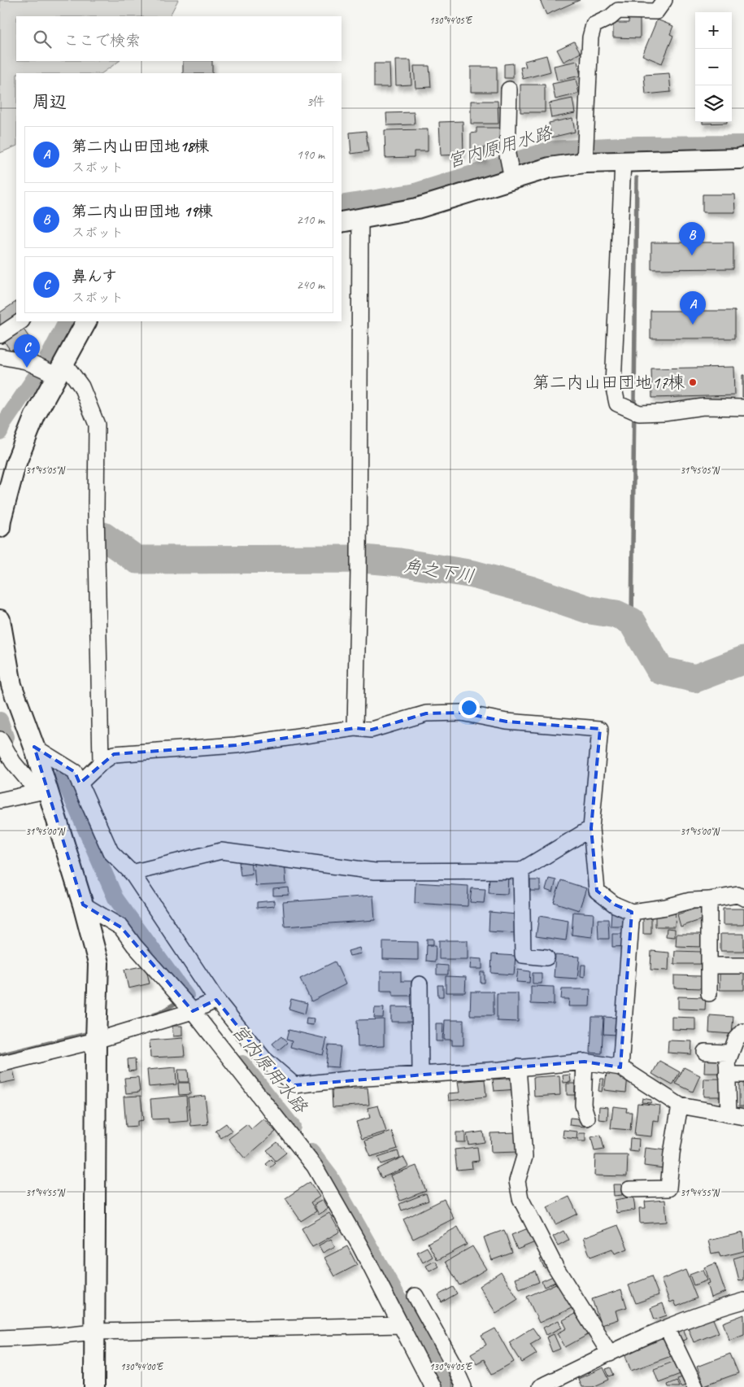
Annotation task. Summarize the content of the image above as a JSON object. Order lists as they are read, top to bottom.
{
  "water": ["宮内原用水路", "角之下川"],
  "places": ["第二内山田団地17棟"],
  "page": {
    "map_buttons": ["+", "−"],
    "search": "ここで検索",
    "heading": ["周辺", "3件"],
    "list": [
      {
        "mark": "A",
        "name": "第二内山田団地18棟",
        "note": "スポット",
        "value": "190 m"
      },
      {
        "mark": "B",
        "name": "第二内山田団地 19棟",
        "note": "スポット",
        "value": "210 m"
      },
      {
        "mark": "C",
        "name": "鼻んす",
        "note": "スポット",
        "value": "240 m"
      }
    ],
    "pins": ["B", "A", "C"]
  },
  "coordinates": [
    "130°44'05\"E",
    "31°45'05\"N",
    "31°45'00\"N",
    "31°44'55\"N",
    "130°44'00\"E"
  ]
}
